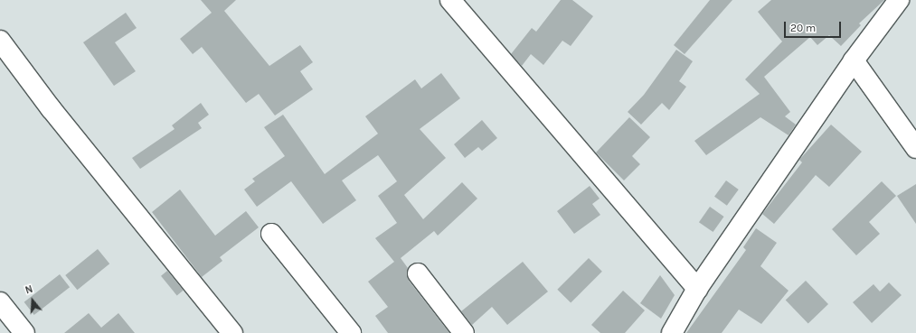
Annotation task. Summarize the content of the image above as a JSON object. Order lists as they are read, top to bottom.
{
  "scale_bar": "20 m",
  "north": "top"
}
